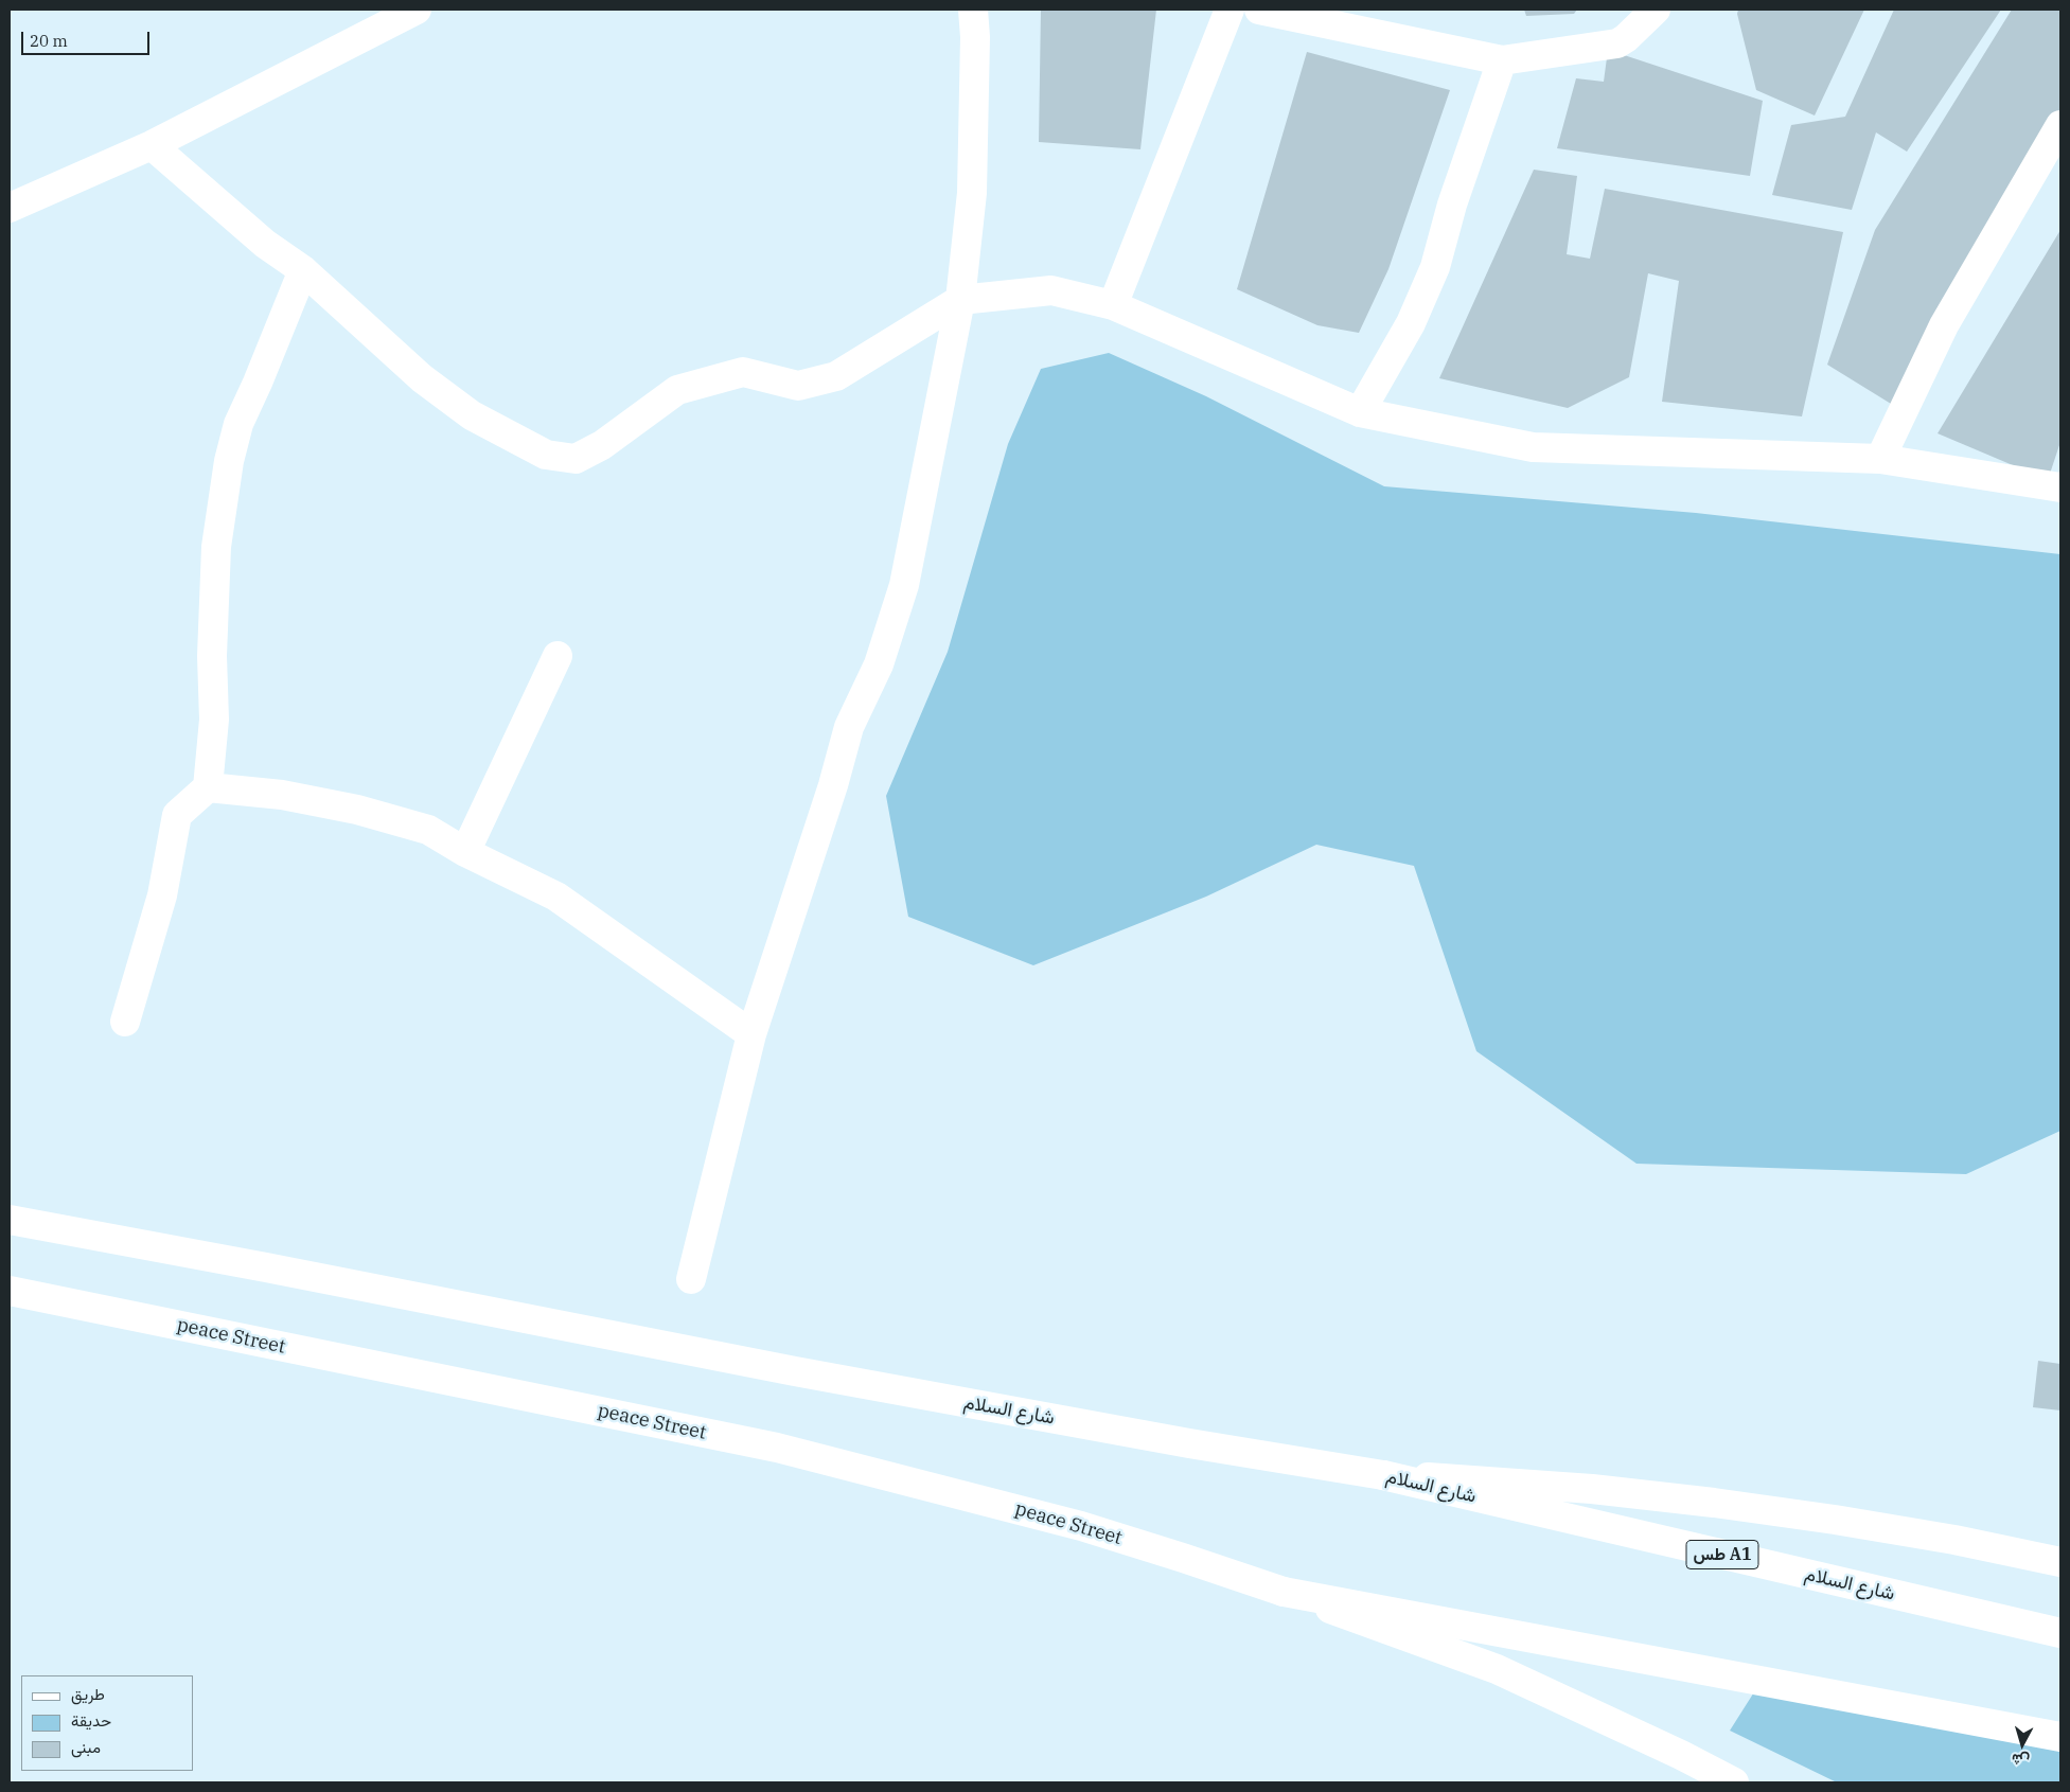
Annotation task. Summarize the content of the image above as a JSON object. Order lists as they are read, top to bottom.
{
  "streets": {
    "main road": ["peace Street", "شارع السلام", "طس A1"]
  },
  "legend": ["طريق", "حديقة", "مبنى"],
  "scale_bar": "20 m",
  "north": "bottom"
}
